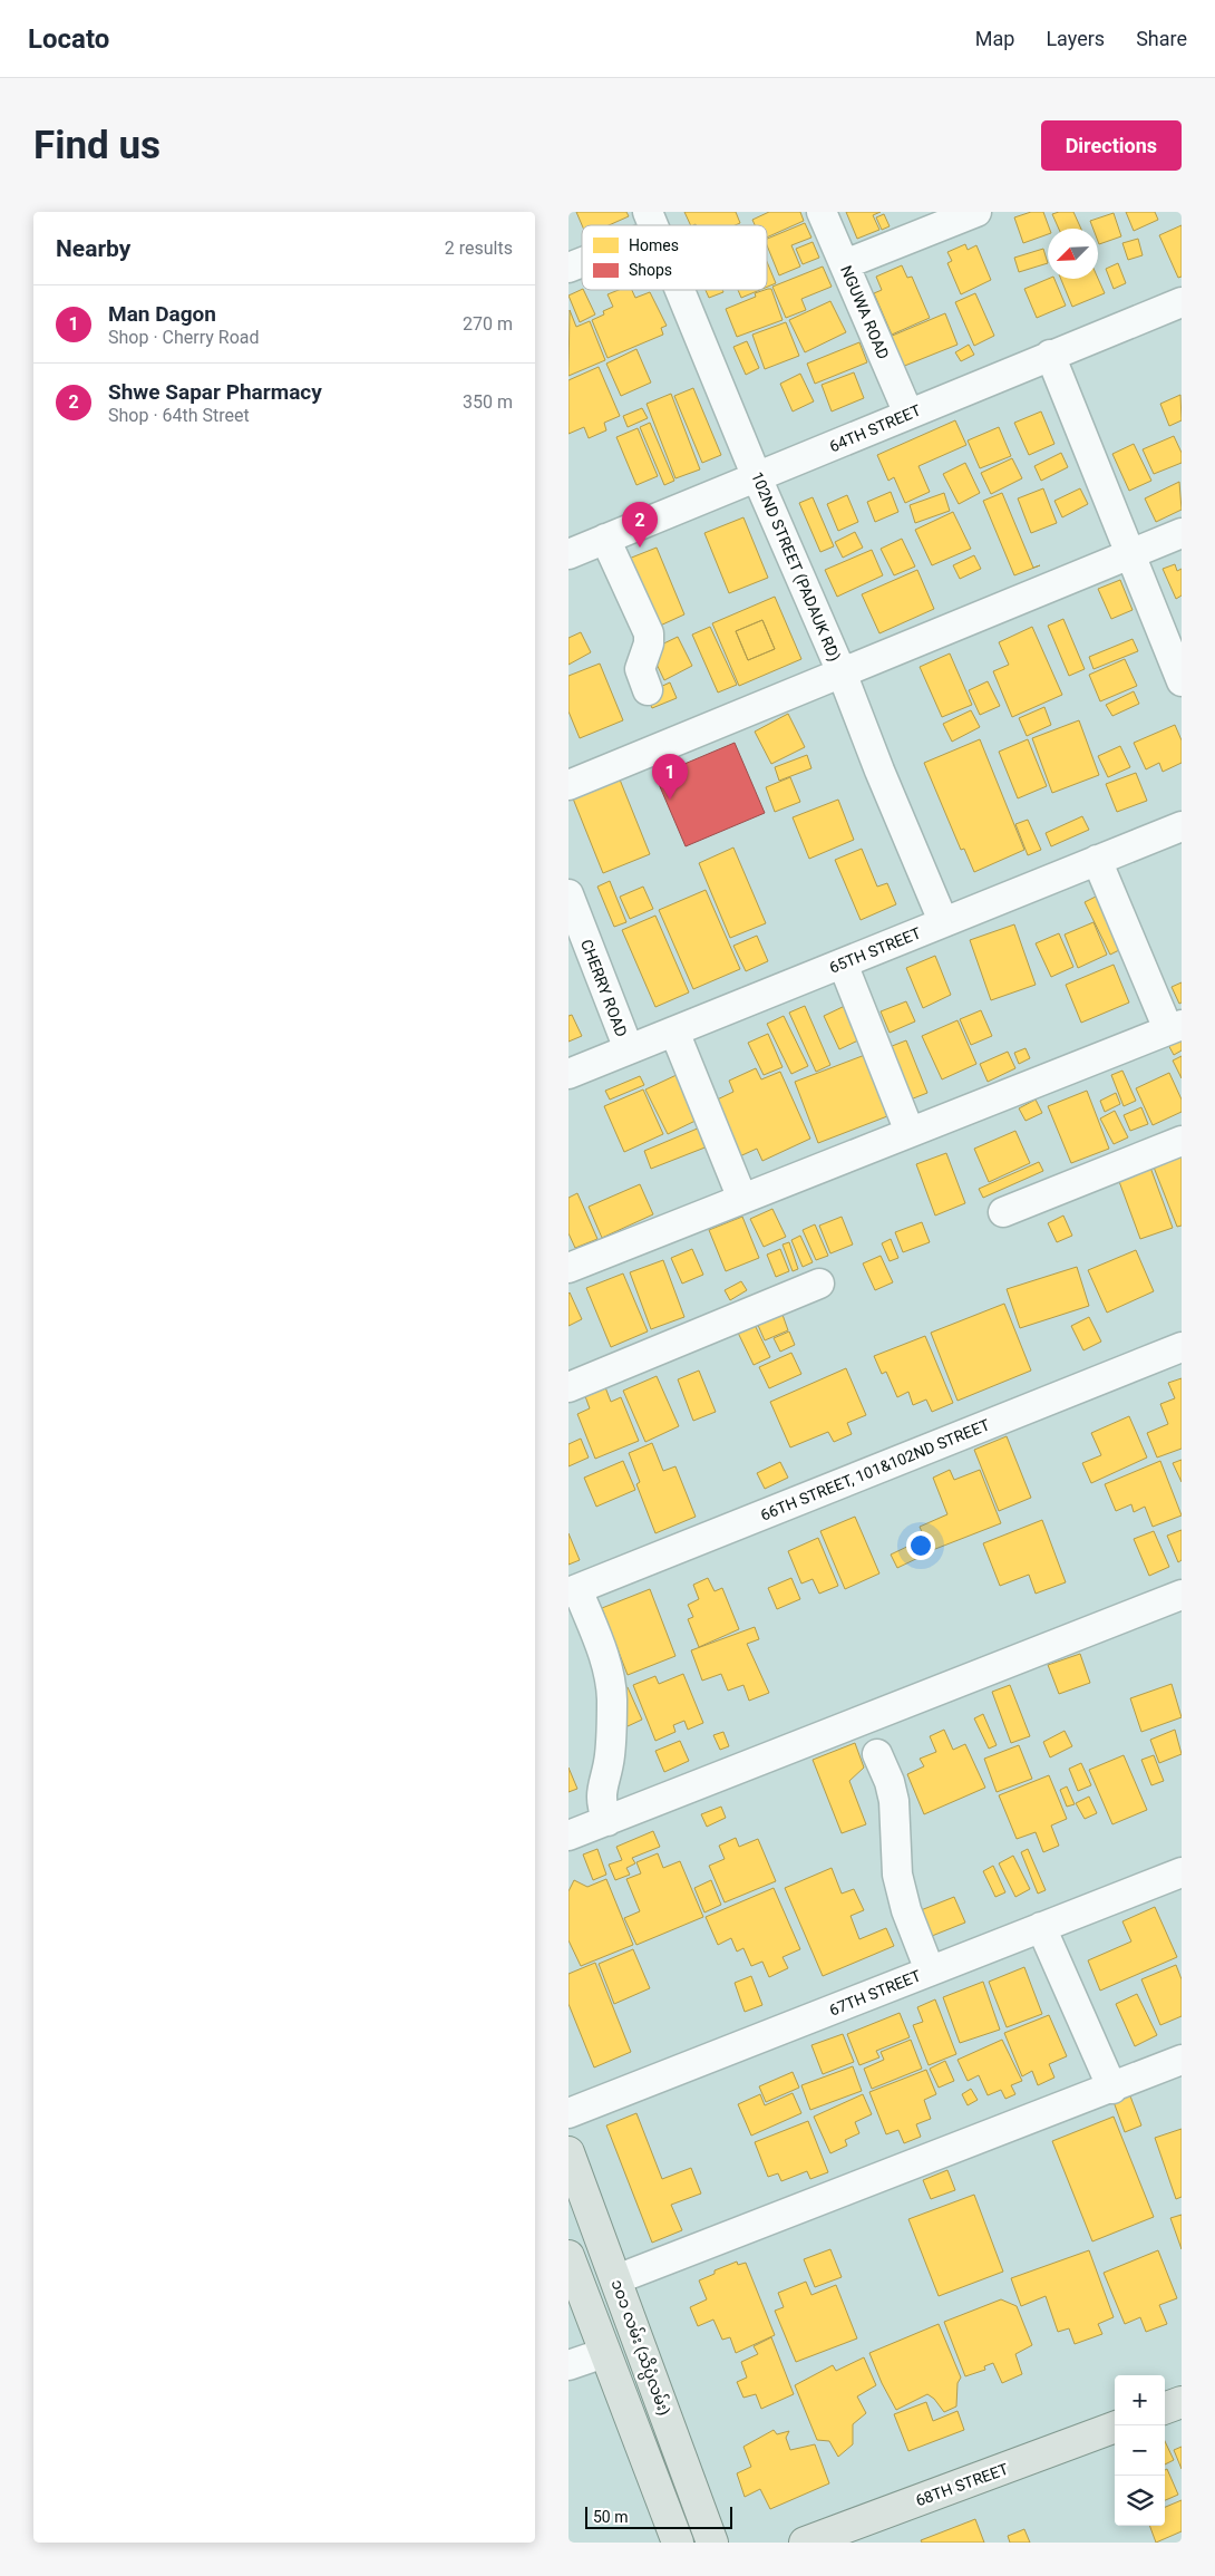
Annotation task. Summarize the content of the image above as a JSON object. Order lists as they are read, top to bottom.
{
  "streets": {
    "main road": ["၁၀၁ လမ်း (သိပ္ပံလမ်း)", "68TH STREET"],
    "street": [
      "NGUWA ROAD",
      "64TH STREET",
      "102ND STREET (PADAUK RD)",
      "65TH STREET",
      "CHERRY ROAD",
      "66TH STREET, 101&102ND STREET",
      "67TH STREET"
    ]
  },
  "crossings": [
    ["NGUWA ROAD", "64TH STREET"],
    ["64TH STREET", "102ND STREET (PADAUK RD)"],
    ["102ND STREET (PADAUK RD)", "65TH STREET"],
    ["65TH STREET", "CHERRY ROAD"]
  ],
  "legend": ["Homes", "Shops"],
  "scale_bar": "50 m",
  "north": "bottom left",
  "page": {
    "header": "Locato",
    "nav": ["Map", "Layers", "Share"],
    "buttons": "Directions",
    "title": "Find us",
    "heading": ["Nearby", "2 results"],
    "list": [
      {
        "mark": "1",
        "name": "Man Dagon",
        "note": "Shop · Cherry Road",
        "value": "270 m"
      },
      {
        "mark": "2",
        "name": "Shwe Sapar Pharmacy",
        "note": "Shop · 64th Street",
        "value": "350 m"
      }
    ],
    "pins": ["2", "1"],
    "map_buttons": ["+", "−"],
    "scale": "50 m"
  }
}
